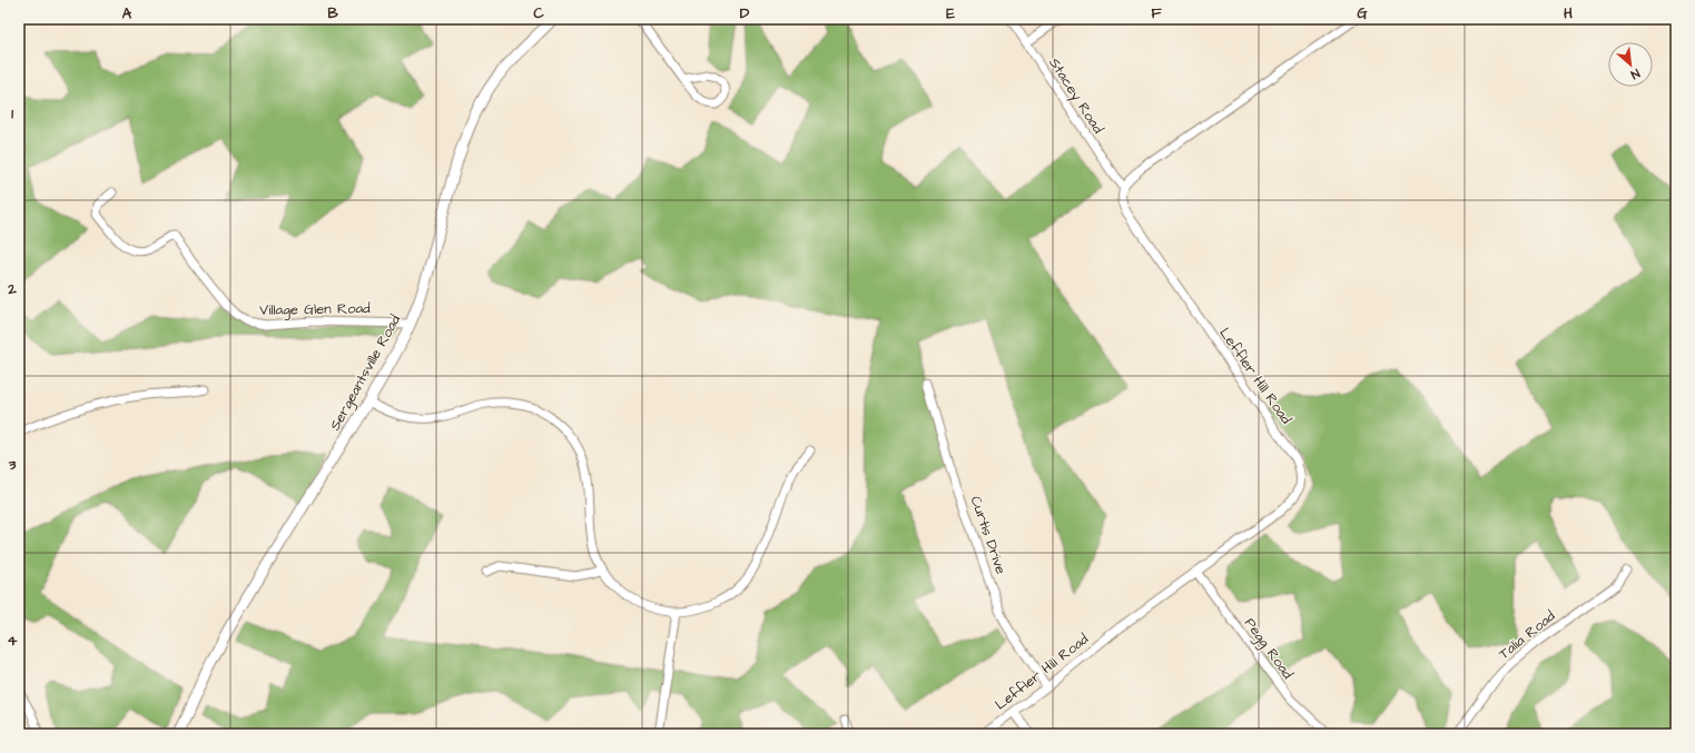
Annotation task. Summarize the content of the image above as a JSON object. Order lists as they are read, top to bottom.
{
  "streets": {
    "main road": ["Sergeantsville Road"],
    "street": [
      "Stacey Road",
      "Village Glen Road",
      "Leffler Hill Road",
      "Curtis Drive",
      "Talia Road",
      "Pegg Road"
    ]
  },
  "crossings": [
    ["Stacey Road", "Leffler Hill Road"],
    ["Village Glen Road", "Sergeantsville Road"],
    ["Leffler Hill Road", "Curtis Drive"],
    ["Leffler Hill Road", "Pegg Road"]
  ],
  "north": "bottom right",
  "grid": {
    "columns": [
      "A",
      "B",
      "C",
      "D",
      "E",
      "F",
      "G",
      "H"
    ],
    "rows": [
      "1",
      "2",
      "3",
      "4"
    ]
  }
}
